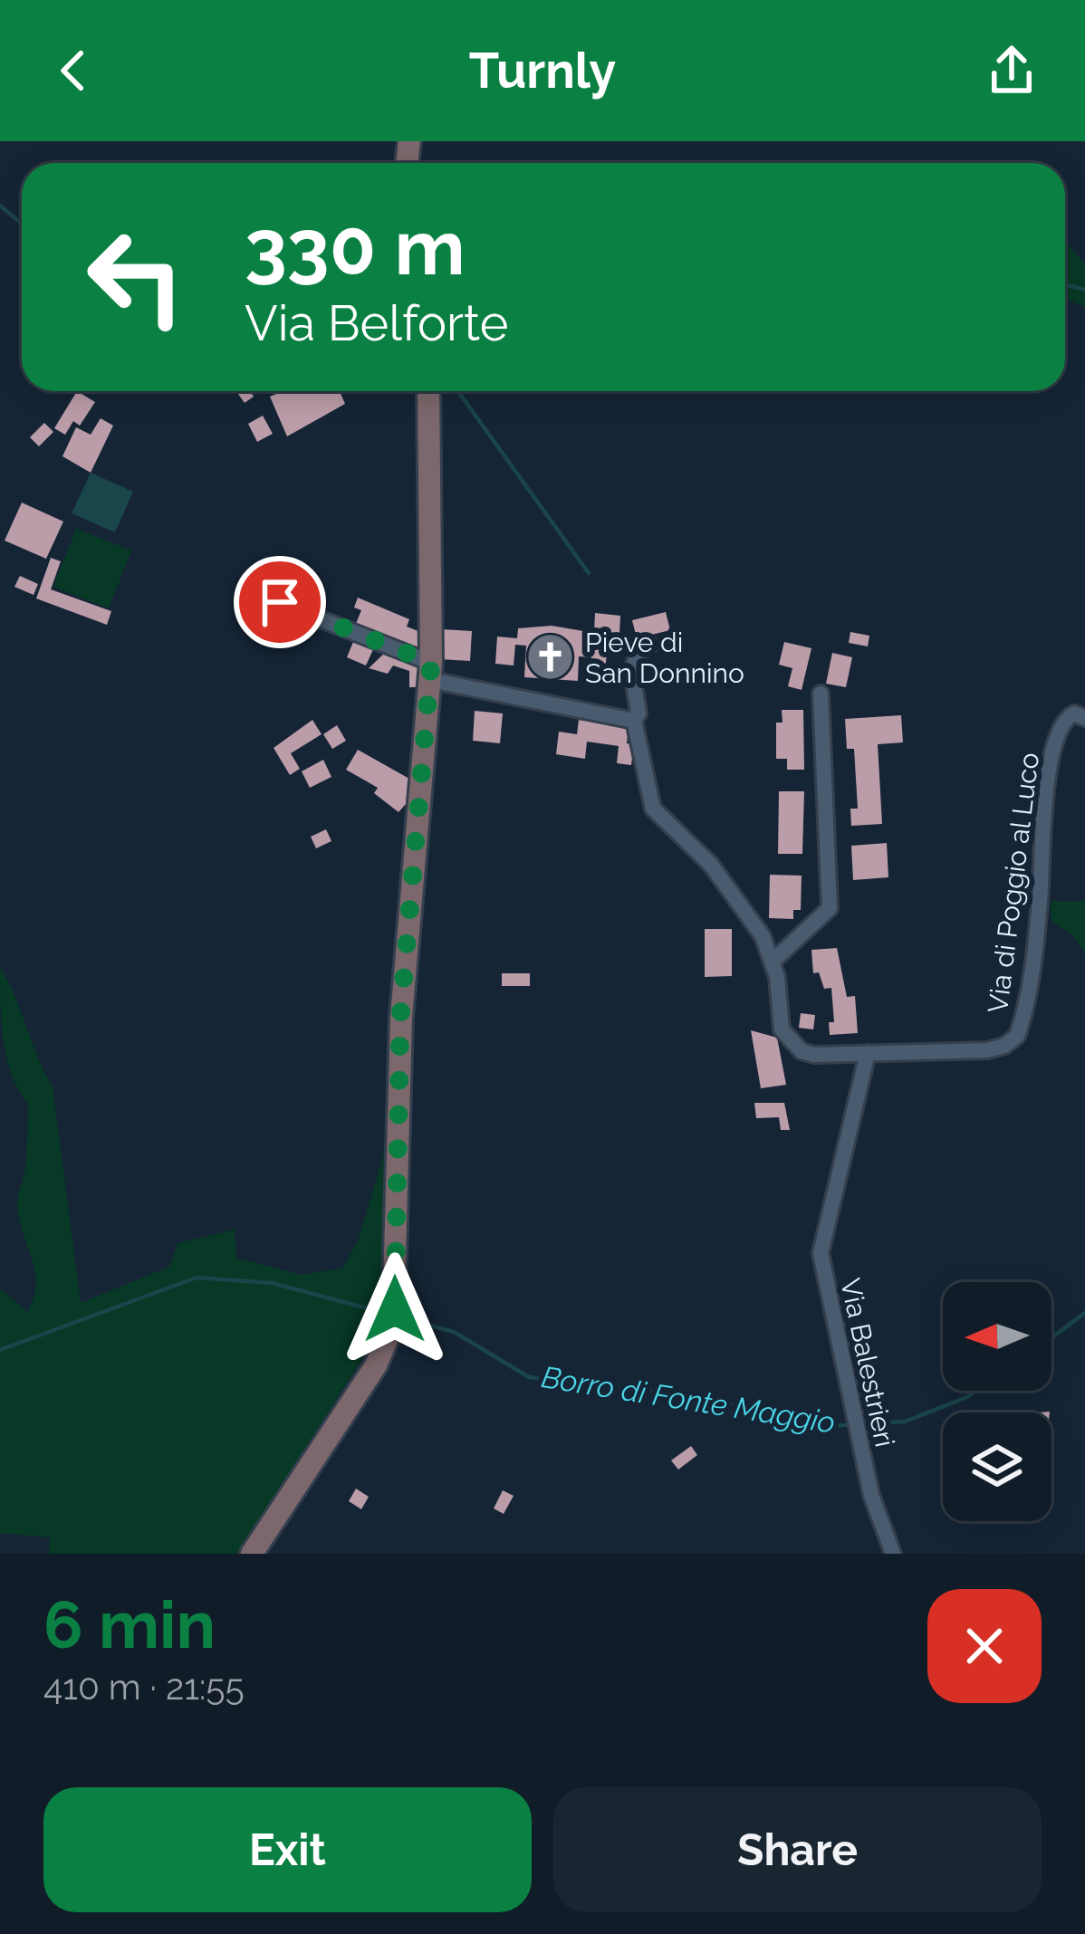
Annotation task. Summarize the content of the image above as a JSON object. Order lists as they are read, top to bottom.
{
  "streets": {
    "street": ["Via di Poggio al Luco", "Via Balestrieri"]
  },
  "crossings": [
    ["Via di Poggio al Luco", "Via Balestrieri"]
  ],
  "water": ["Borro di Fonte Maggio"],
  "places": {
    "church": ["Pieve di San Donnino"]
  },
  "north": "left",
  "page": {
    "header": "Turnly",
    "turn": ["330 m", "Via Belforte"],
    "heading": ["6 min", "410 m · 21:55"],
    "buttons": ["Exit", "Share"]
  }
}
